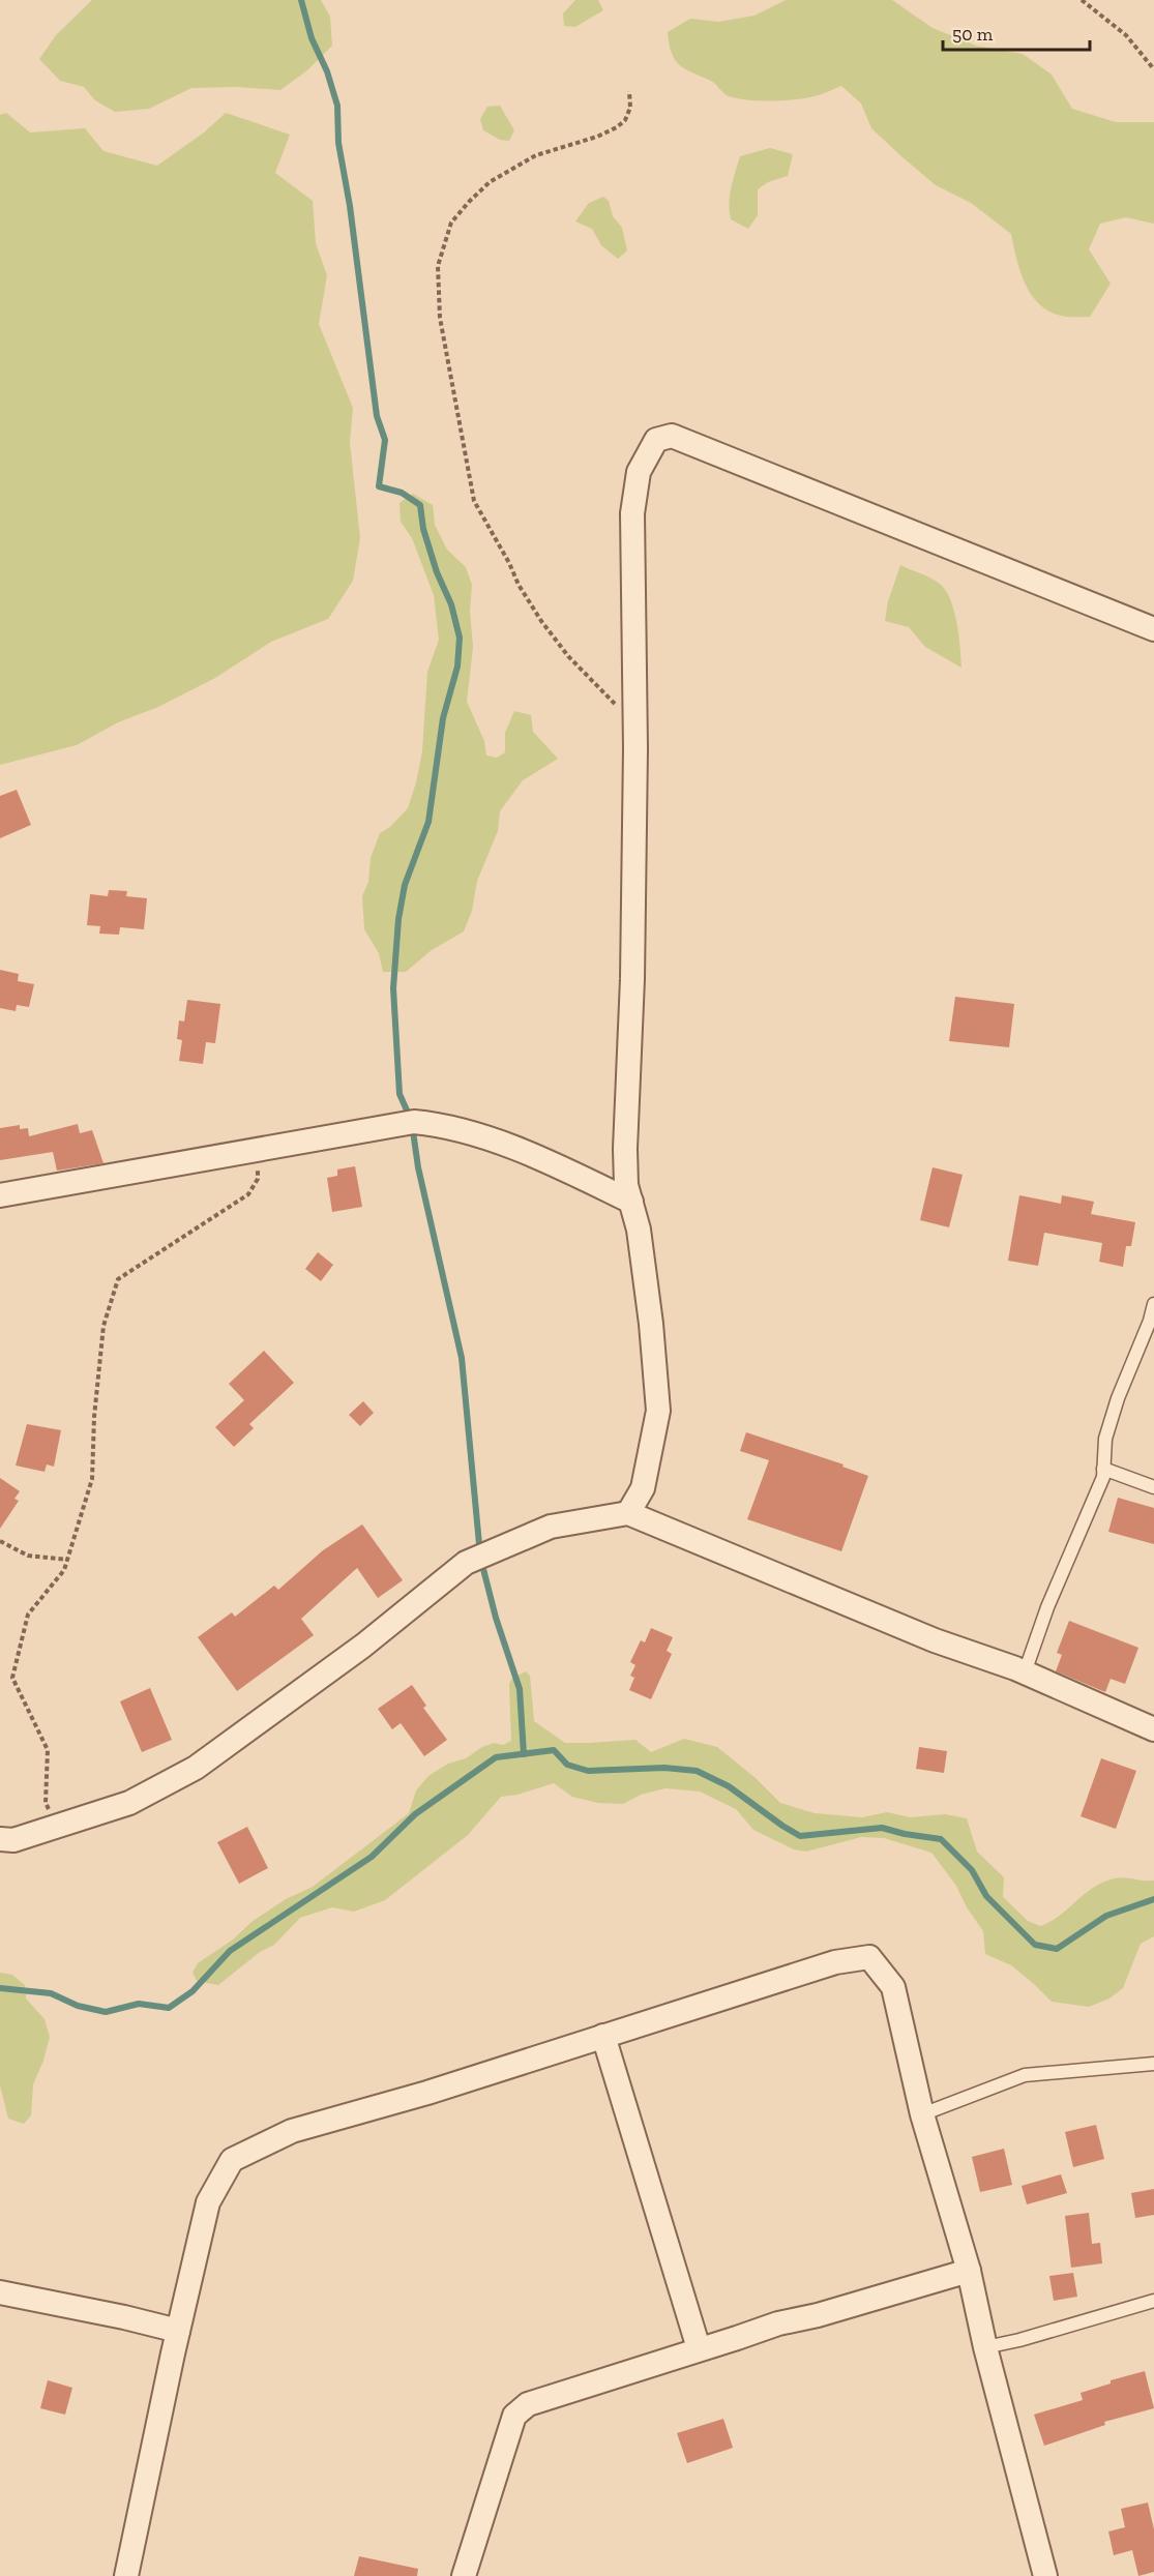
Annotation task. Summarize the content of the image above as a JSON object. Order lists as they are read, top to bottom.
{
  "scale_bar": "50 m"
}
